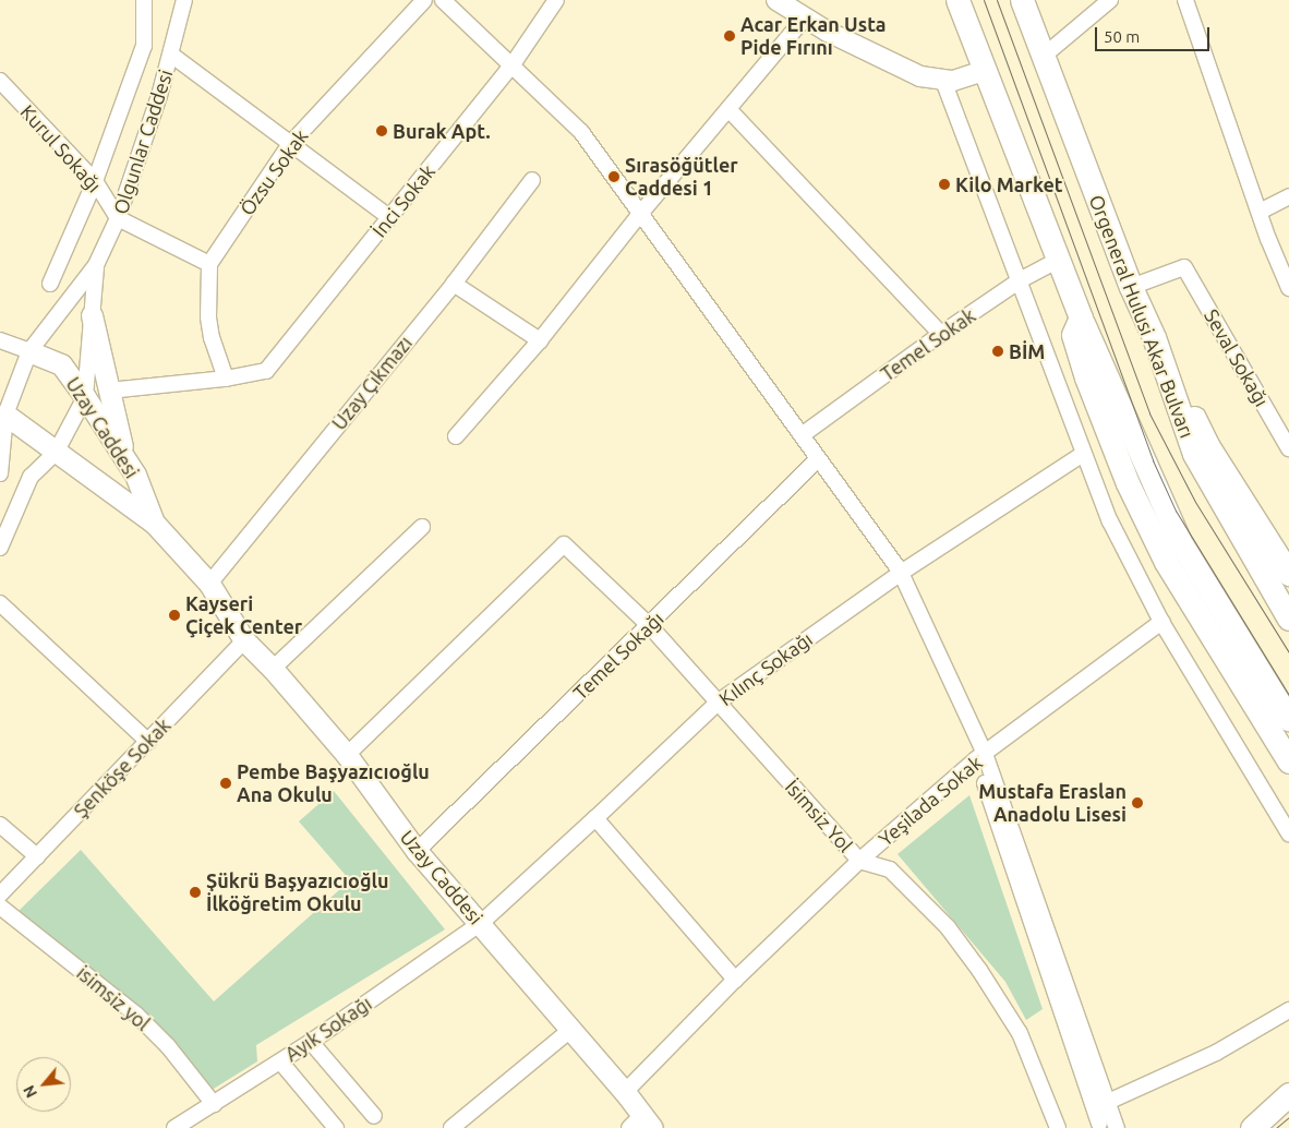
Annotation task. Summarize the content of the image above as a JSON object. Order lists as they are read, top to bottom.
{
  "streets": {
    "main road": ["Orgeneral Hulusi Akar Bulvarı", "Uzay Caddesi"],
    "street": [
      "Olgunlar Caddesi",
      "Kurul Sokağı",
      "Özsu Sokak",
      "İnci Sokak",
      "Temel Sokak",
      "Seval Sokağı",
      "Uzay Çıkmazı",
      "Temel Sokağı",
      "Kılınç Sokağı",
      "Şenköşe Sokak",
      "Yeşilada Sokak",
      "İsimsiz Yol",
      "isimsiz yol",
      "Ayık Sokağı"
    ]
  },
  "crossings": [
    ["Olgunlar Caddesi", "Kurul Sokağı"],
    ["Olgunlar Caddesi", "Uzay Caddesi"],
    ["Orgeneral Hulusi Akar Bulvarı", "Seval Sokağı"],
    ["Uzay Çıkmazı", "Uzay Caddesi"],
    ["Uzay Caddesi", "Temel Sokağı"],
    ["Uzay Caddesi", "Kılınç Sokağı"],
    ["Uzay Caddesi", "Şenköşe Sokak"],
    ["Uzay Caddesi", "Yeşilada Sokak"],
    ["Uzay Caddesi", "İsimsiz Yol"],
    ["Uzay Caddesi", "Ayık Sokağı"],
    ["Temel Sokağı", "İsimsiz Yol"],
    ["Kılınç Sokağı", "İsimsiz Yol"],
    ["Kılınç Sokağı", "Ayık Sokağı"],
    ["Yeşilada Sokak", "İsimsiz Yol"],
    ["isimsiz yol", "Ayık Sokağı"]
  ],
  "places": [
    "Acar Erkan Usta Pide Fırını",
    "Burak Apt.",
    "Sırasöğütler Caddesi 1",
    "Kilo Market",
    "BİM",
    "Kayseri Çiçek Center",
    "Pembe Başyazıcıoğlu Ana Okulu",
    "Mustafa Eraslan Anadolu Lisesi",
    "Şükrü Başyazıcıoğlu İlköğretim Okulu"
  ],
  "scale_bar": "50 m",
  "north": "bottom left"
}
